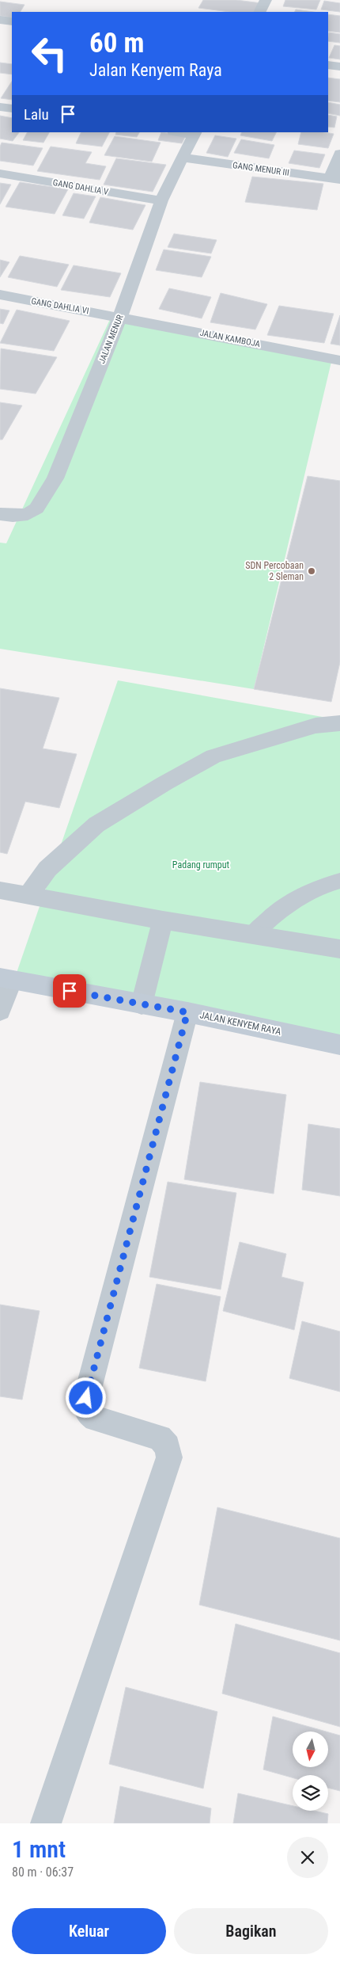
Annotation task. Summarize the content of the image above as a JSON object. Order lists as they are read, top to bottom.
{
  "streets": {
    "street": [
      "GANG MENUR III",
      "GANG DAHLIA V",
      "GANG DAHLIA VI",
      "JALAN KAMBOJA",
      "JALAN MENUR",
      "JALAN KENYEM RAYA"
    ]
  },
  "crossings": [
    ["GANG MENUR III", "JALAN MENUR"],
    ["GANG DAHLIA V", "JALAN MENUR"],
    ["GANG DAHLIA VI", "JALAN KAMBOJA"],
    ["GANG DAHLIA VI", "JALAN MENUR"],
    ["JALAN KAMBOJA", "JALAN MENUR"]
  ],
  "parks": ["Padang rumput"],
  "places": ["SDN Percobaan 2 Sleman"],
  "north": "bottom",
  "page": {
    "turn": ["60 m", "Jalan Kenyem Raya"],
    "then": "Lalu",
    "heading": ["1 mnt", "80 m · 06:37"],
    "buttons": ["Keluar", "Bagikan"]
  }
}
